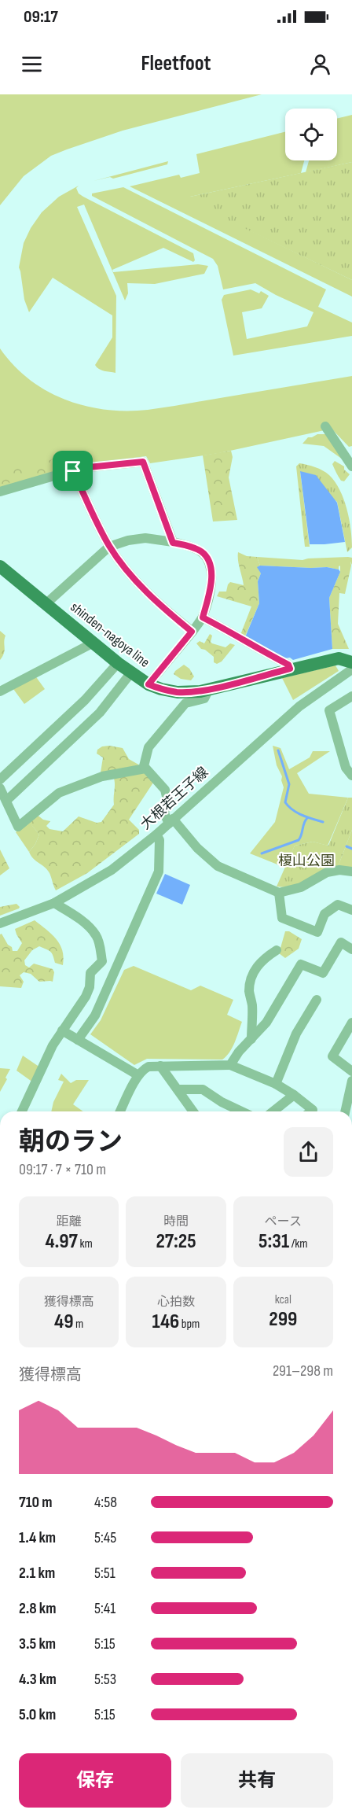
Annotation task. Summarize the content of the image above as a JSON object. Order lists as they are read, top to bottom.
{
  "streets": {
    "main road": ["shinden-nagoya line"],
    "street": ["大根若王子線"]
  },
  "parks": ["榎山公園"],
  "page": {
    "status": "09:17",
    "header": "Fleetfoot",
    "heading": ["朝のラン", "09:17 · 7 × 710 m"],
    "stats": [
      ["距離", "4.97 km"],
      ["時間", "27:25"],
      ["ペース", "5:31 /km"],
      ["獲得標高", "49 m"],
      ["心拍数", "146 bpm"],
      ["kcal", "299"]
    ],
    "chart": ["獲得標高", "291–298 m"],
    "list": [
      {
        "name": "710 m",
        "note": "4:58"
      },
      {
        "name": "1.4 km",
        "note": "5:45"
      },
      {
        "name": "2.1 km",
        "note": "5:51"
      },
      {
        "name": "2.8 km",
        "note": "5:41"
      },
      {
        "name": "3.5 km",
        "note": "5:15"
      },
      {
        "name": "4.3 km",
        "note": "5:53"
      },
      {
        "name": "5.0 km",
        "note": "5:15"
      }
    ],
    "buttons": ["保存", "共有"]
  }
}
